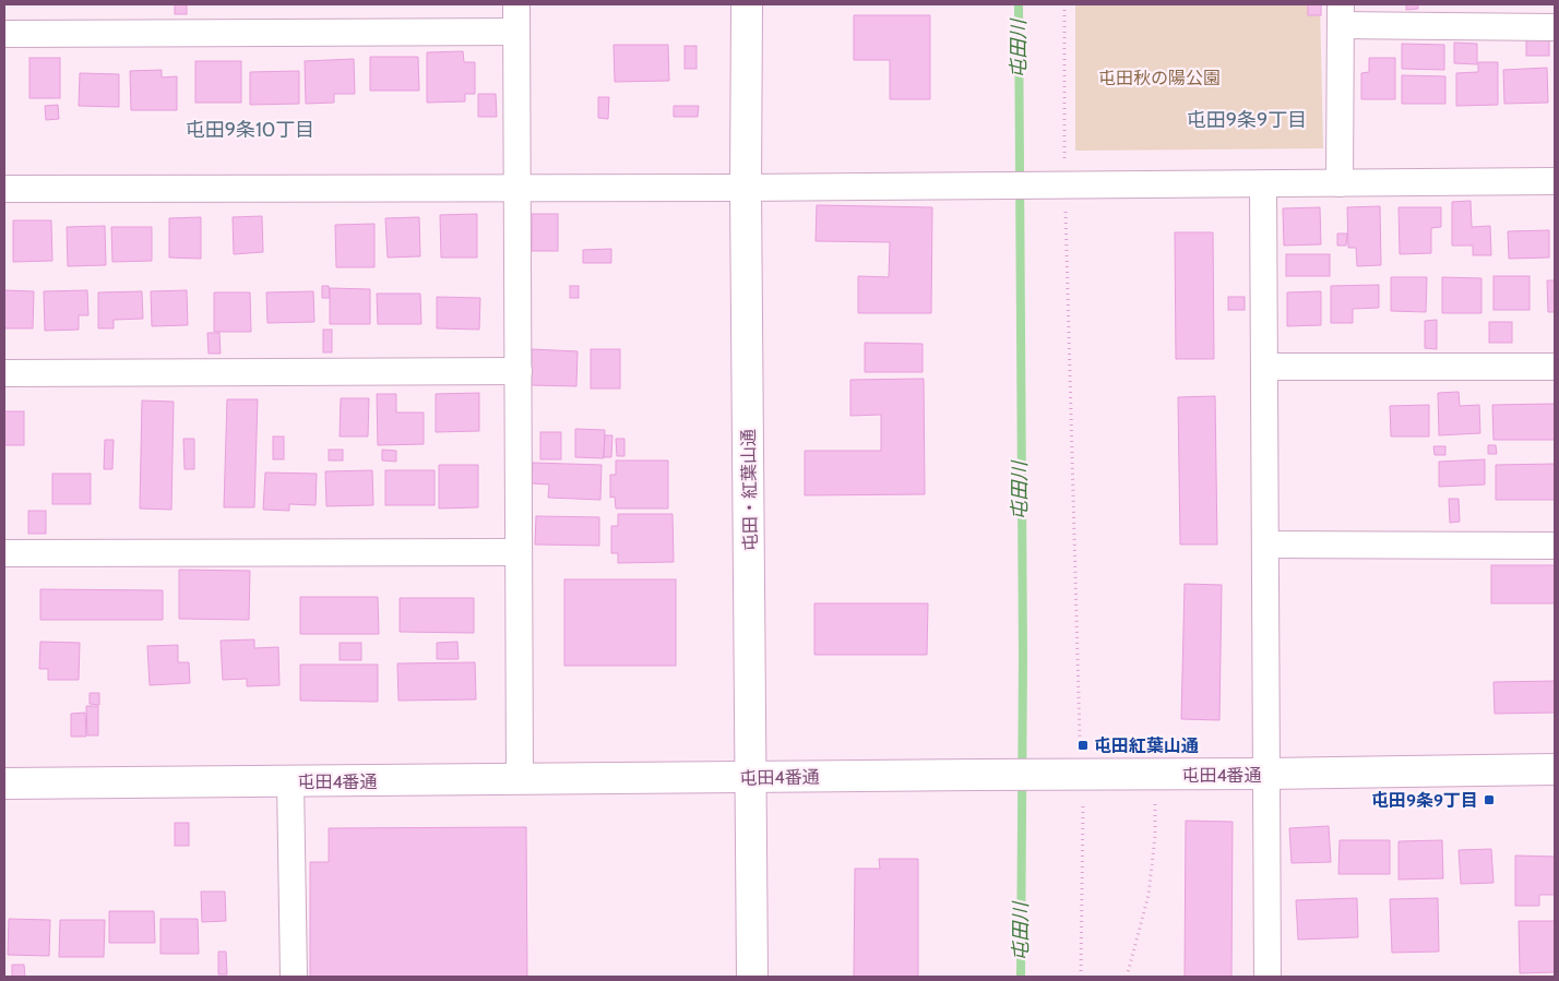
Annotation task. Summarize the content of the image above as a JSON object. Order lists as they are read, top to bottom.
{
  "streets": {
    "street": ["屯田・紅葉山通", "屯田4番通"]
  },
  "crossings": [
    ["屯田・紅葉山通", "屯田4番通"]
  ],
  "districts": ["屯田9条9丁目", "屯田9条10丁目"],
  "water": ["屯田川"],
  "parks": ["屯田秋の陽公園"],
  "places": {
    "transit": ["屯田紅葉山通", "屯田9条9丁目"]
  }
}
